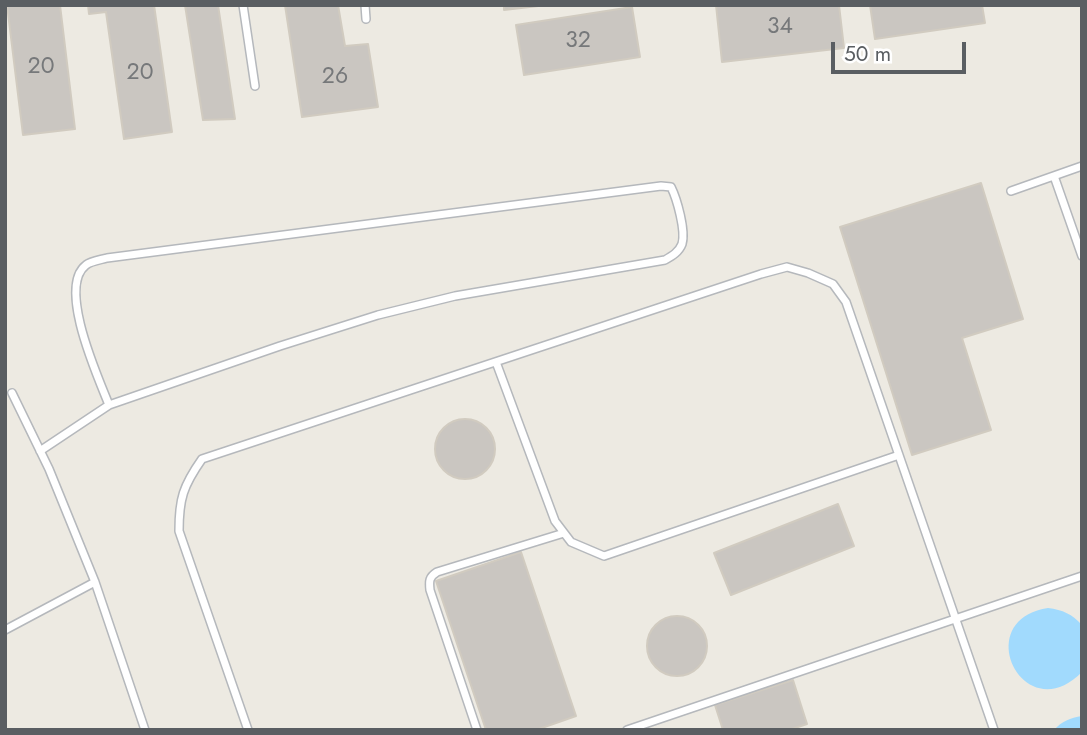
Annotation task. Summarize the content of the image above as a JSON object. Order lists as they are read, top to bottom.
{
  "house_numbers": [
    "34",
    "32",
    "20",
    "20",
    "26"
  ],
  "scale_bar": "50 m"
}
